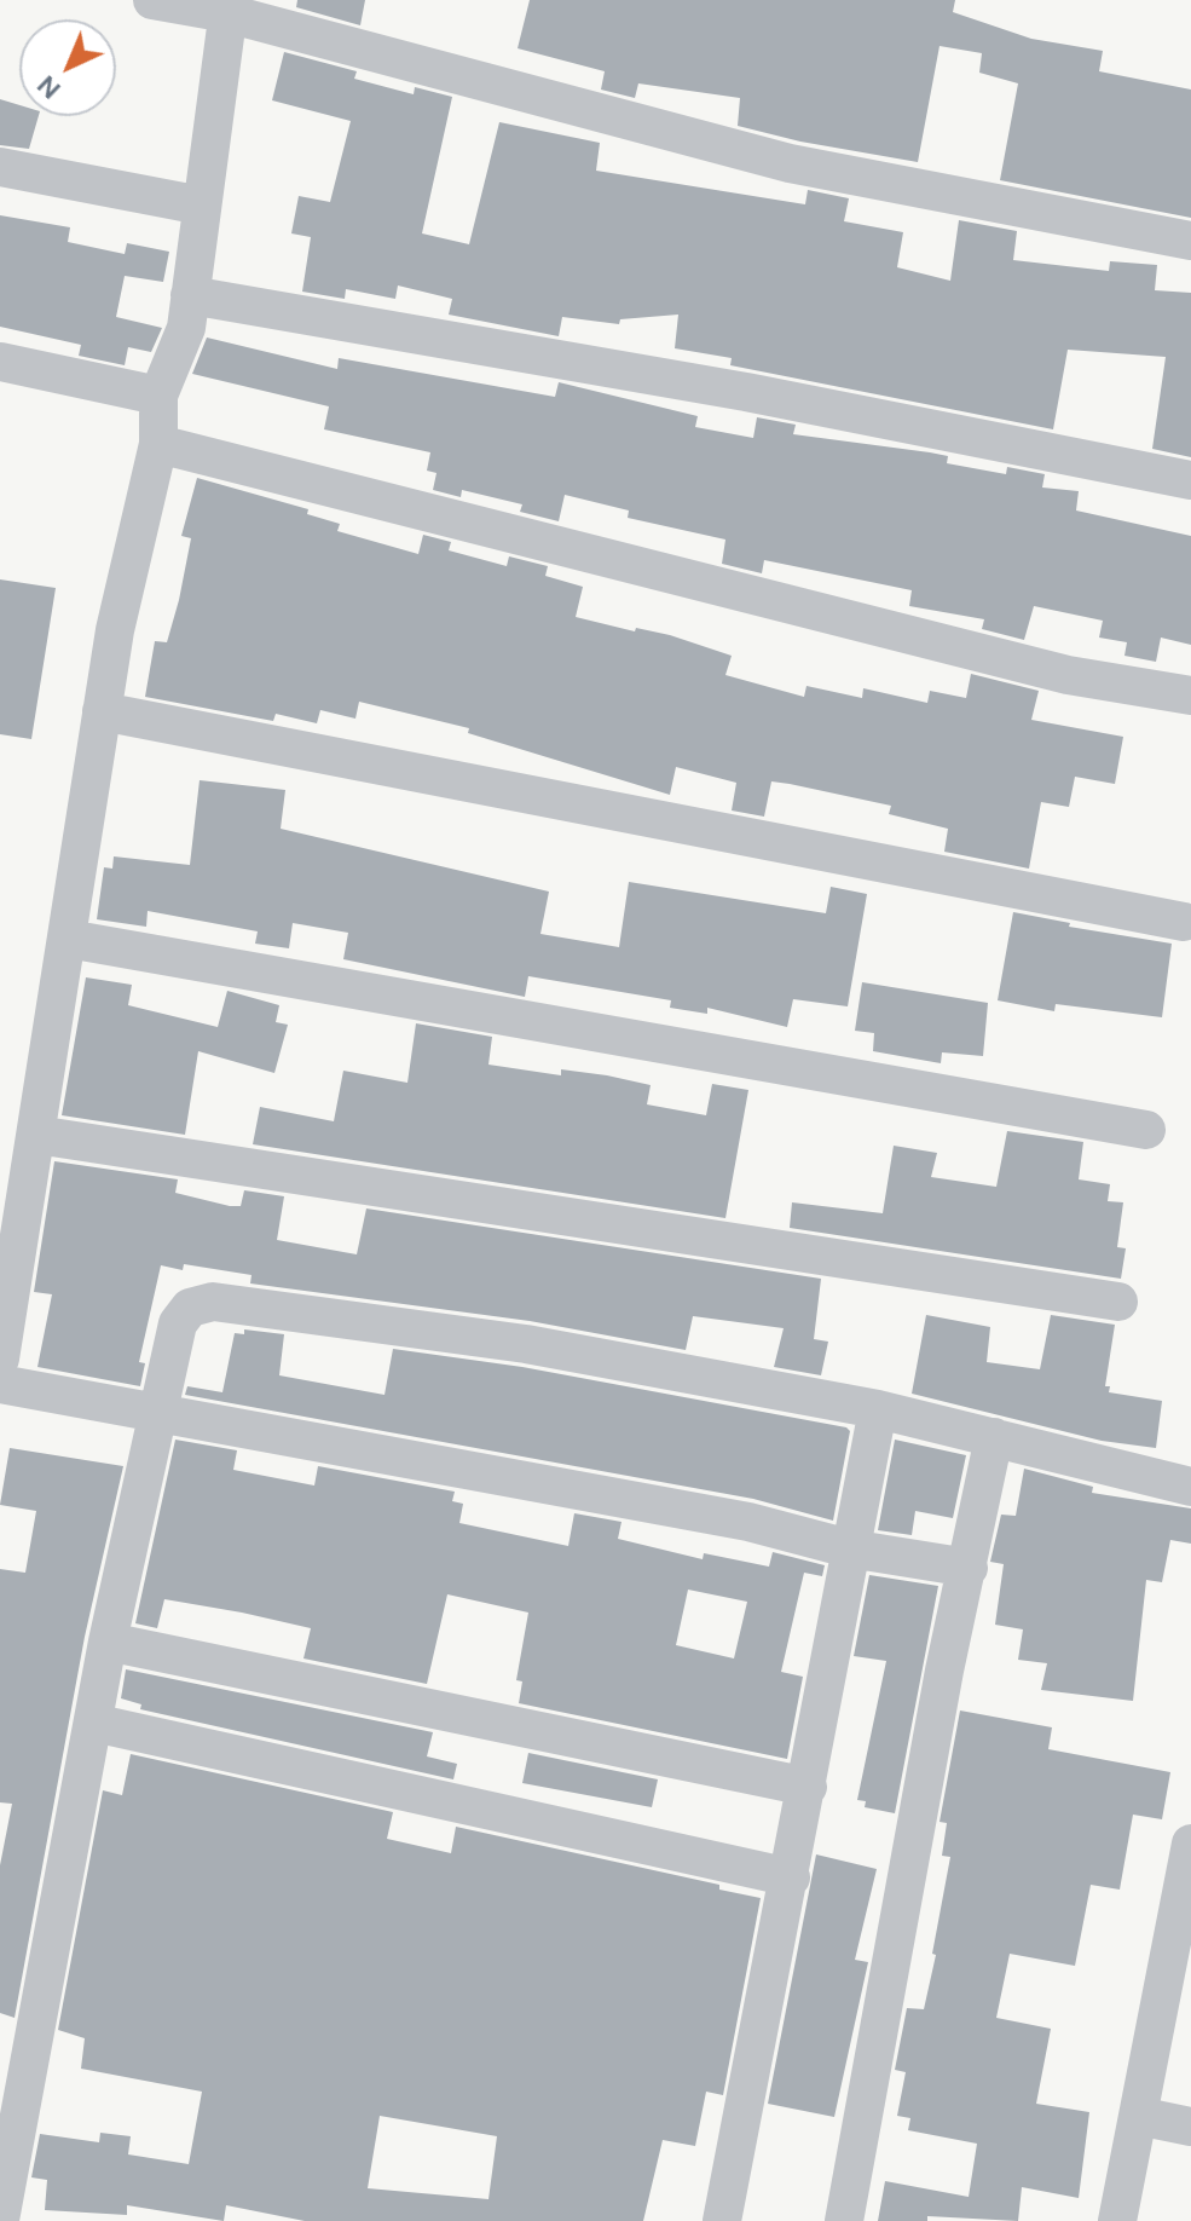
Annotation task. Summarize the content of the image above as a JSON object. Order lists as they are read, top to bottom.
{
  "north": "bottom left"
}
